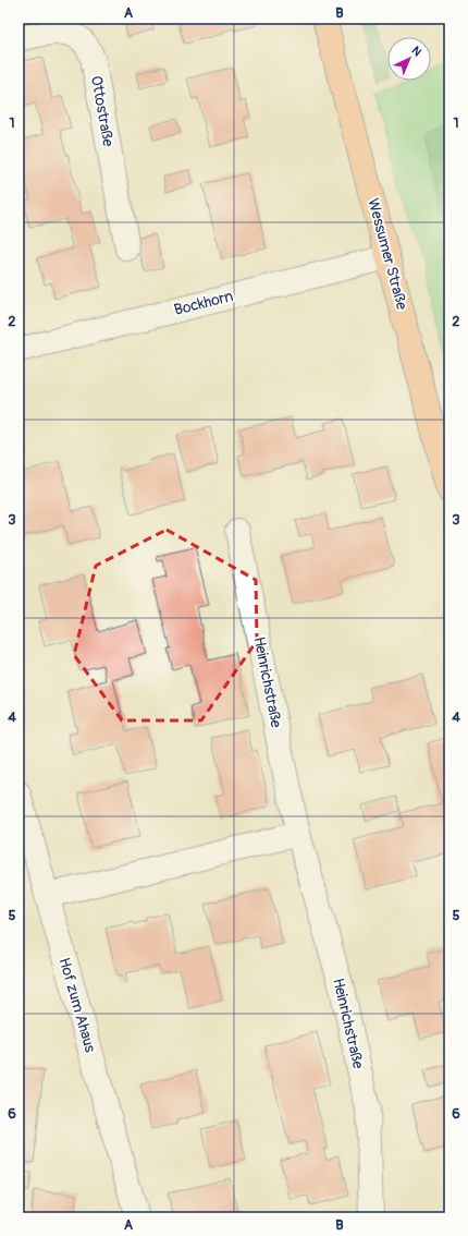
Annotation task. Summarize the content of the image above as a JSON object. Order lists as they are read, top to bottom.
{
  "streets": {
    "main road": ["Wessumer Straße"],
    "street": [
      "Ottostraße",
      "Bockhorn",
      "Heinrichstraße",
      "Hof zum Ahaus"
    ]
  },
  "crossings": [
    ["Wessumer Straße", "Bockhorn"]
  ],
  "north": "top right",
  "grid": {
    "columns": ["A", "B"],
    "rows": [
      "1",
      "2",
      "3",
      "4",
      "5",
      "6"
    ]
  }
}
